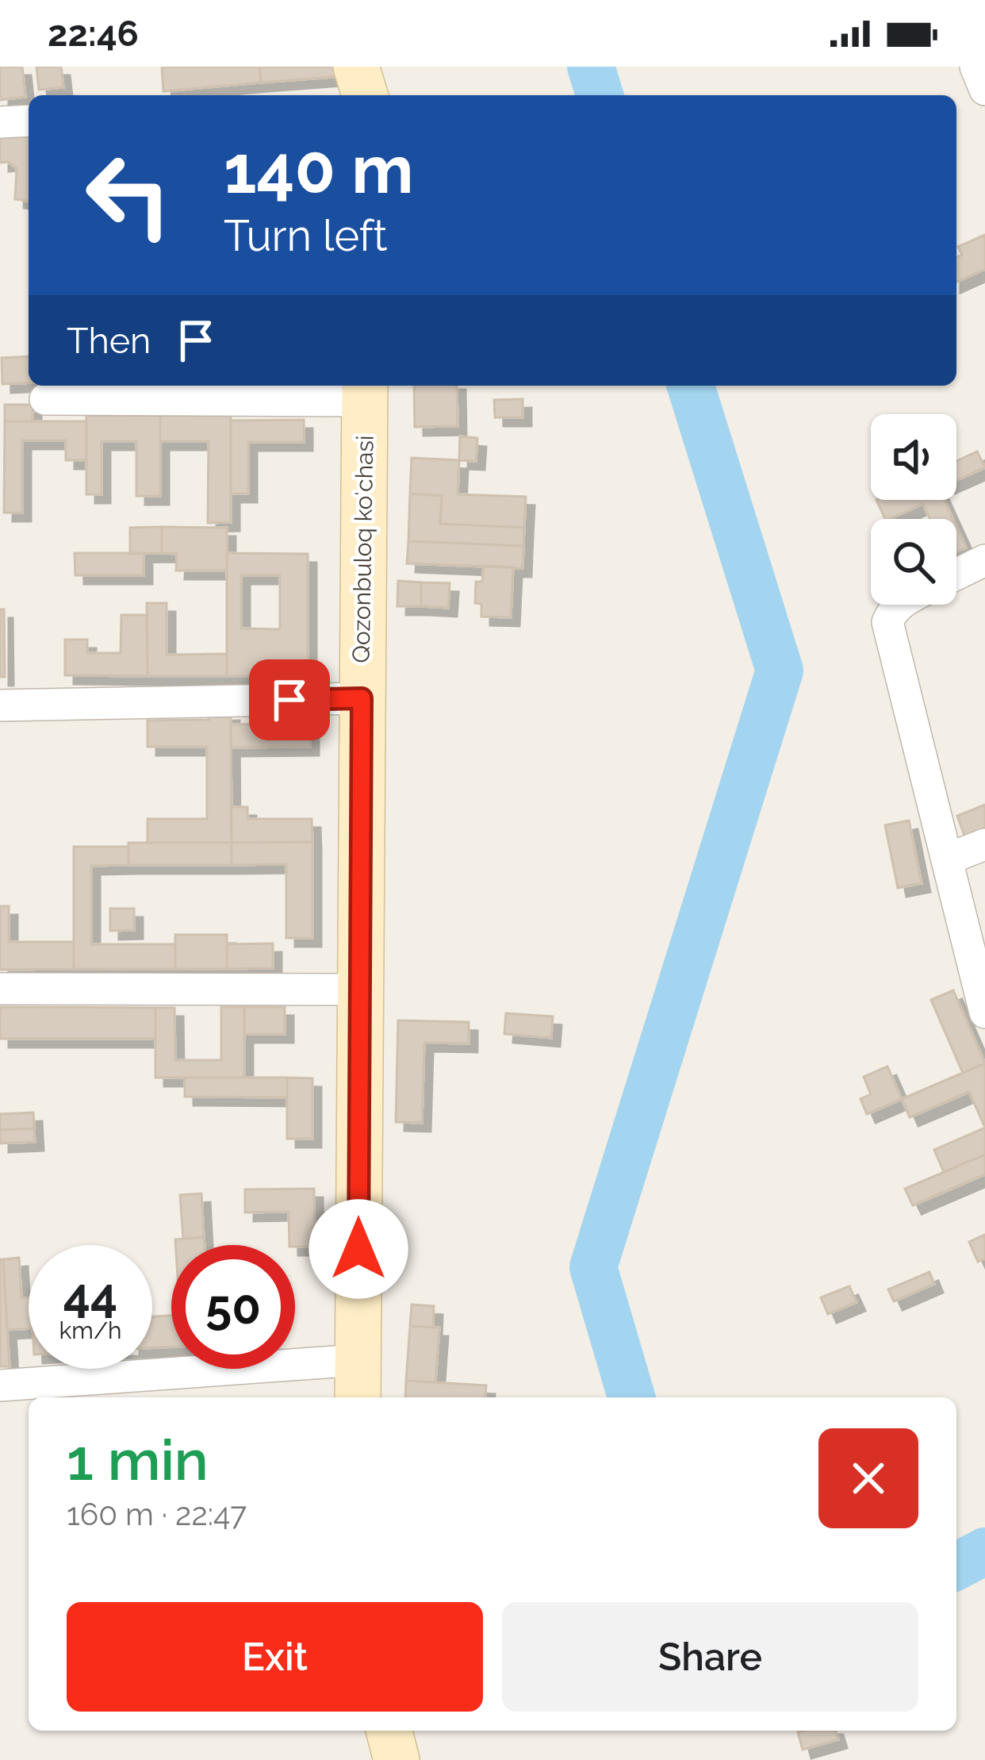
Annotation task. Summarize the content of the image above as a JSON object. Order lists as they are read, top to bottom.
{
  "streets": {
    "main road": ["Qozonbuloq koʻchasi"]
  },
  "page": {
    "status": "22:46",
    "turn": ["140 m", "Turn left"],
    "then": "Then",
    "speed": "44 km/h",
    "limit": "50",
    "heading": ["1 min", "160 m · 22:47"],
    "buttons": ["Exit", "Share"]
  }
}
